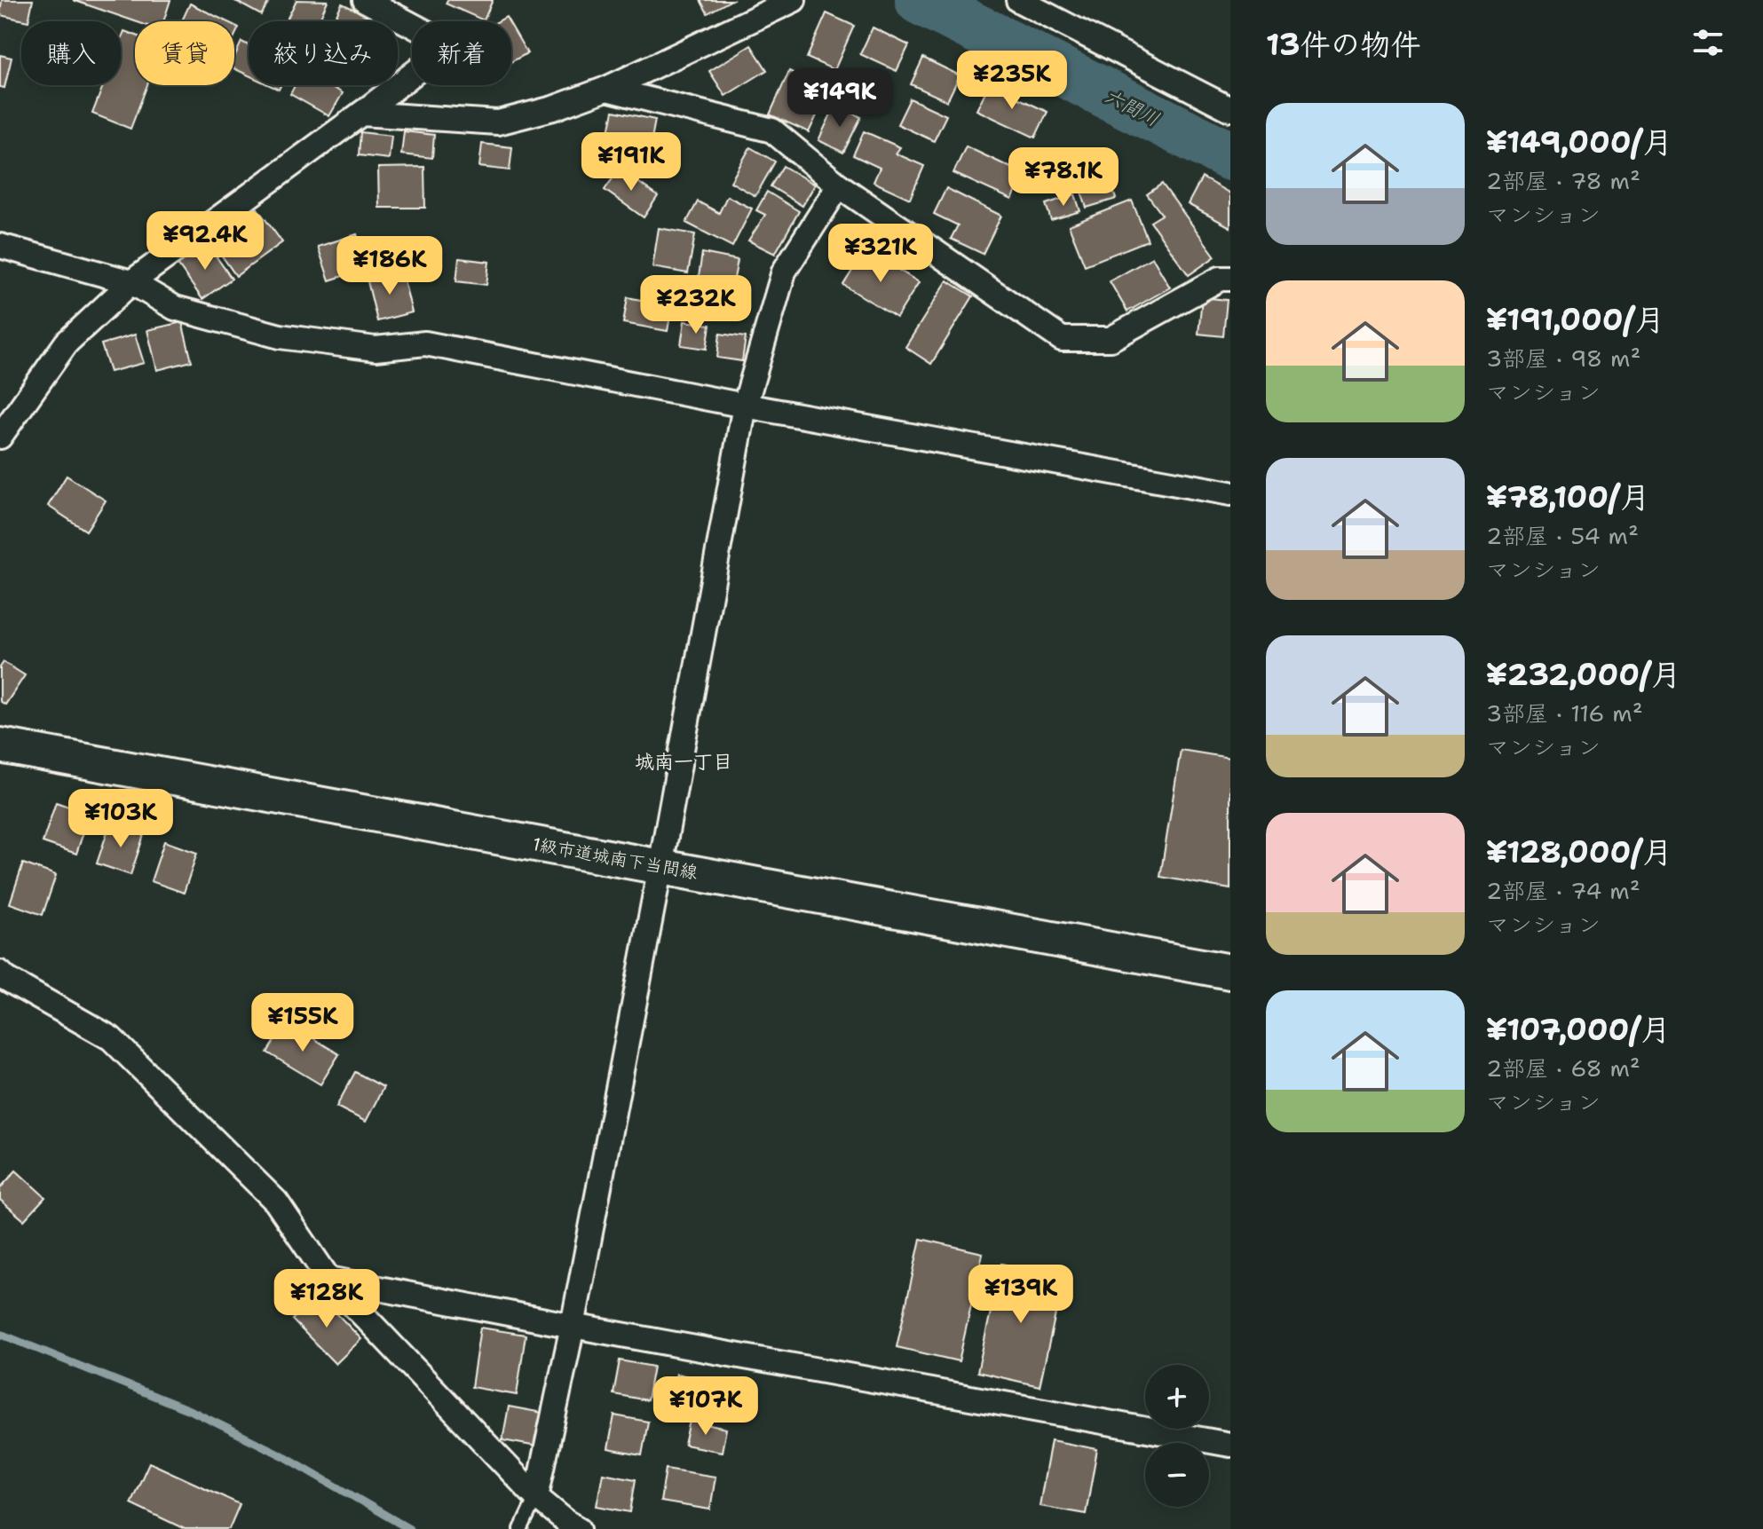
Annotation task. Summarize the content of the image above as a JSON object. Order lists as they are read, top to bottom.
{
  "streets": {
    "street": ["1級市道城南下当間線"]
  },
  "districts": ["城南一丁目"],
  "water": ["六間川"],
  "page": {
    "heading": "13件の物件",
    "chip": [
      "購入",
      "賃貸",
      "絞り込み",
      "新着"
    ],
    "price": [
      "¥235K",
      "¥149K",
      "¥191K",
      "¥78.1K",
      "¥92.4K",
      "¥321K",
      "¥186K",
      "¥232K",
      "¥103K",
      "¥155K",
      "¥139K",
      "¥128K",
      "¥107K"
    ],
    "list": [
      {
        "name": "¥149,000/月",
        "note": "2部屋 · 78 m² · マンション"
      },
      {
        "name": "¥191,000/月",
        "note": "3部屋 · 98 m² · マンション"
      },
      {
        "name": "¥78,100/月",
        "note": "2部屋 · 54 m² · マンション"
      },
      {
        "name": "¥232,000/月",
        "note": "3部屋 · 116 m² · マンション"
      },
      {
        "name": "¥128,000/月",
        "note": "2部屋 · 74 m² · マンション"
      },
      {
        "name": "¥107,000/月",
        "note": "2部屋 · 68 m² · マンション"
      }
    ],
    "map_buttons": ["+", "−"]
  }
}
